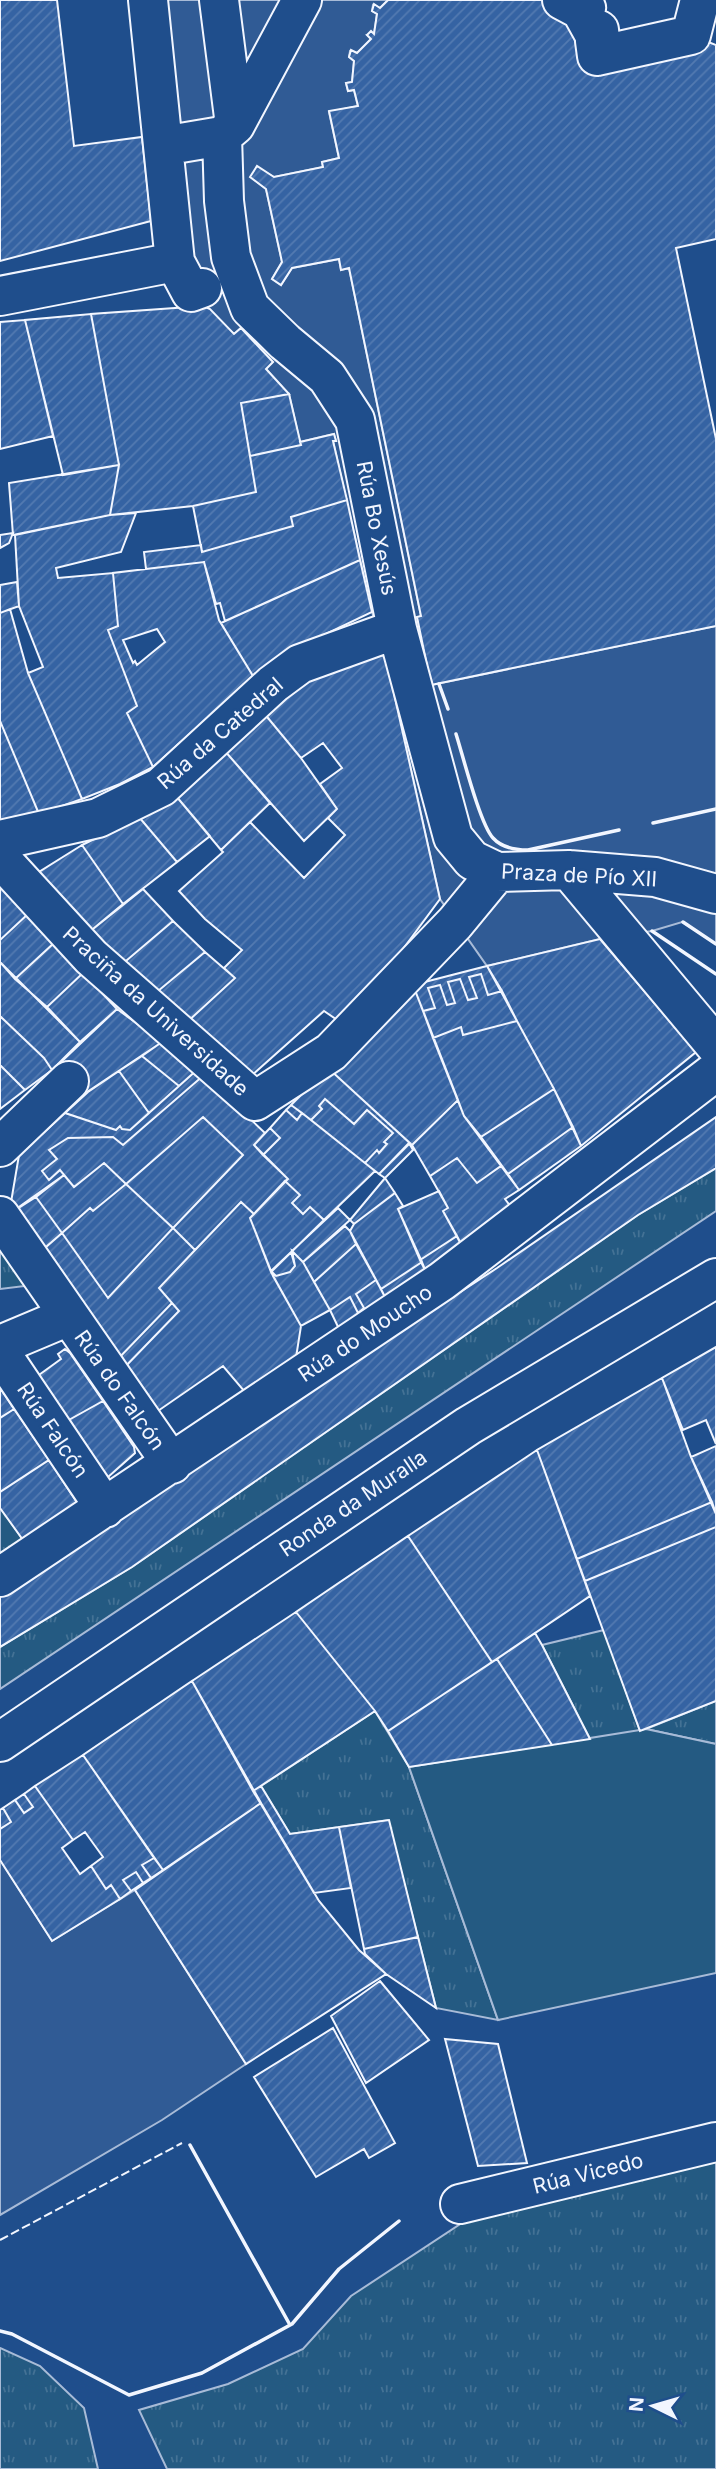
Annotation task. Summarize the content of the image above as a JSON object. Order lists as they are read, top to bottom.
{
  "streets": {
    "street": [
      "Rúa Bo Xesús",
      "Rúa da Catedral",
      "Praza de Pío XII",
      "Praciña da Universidade",
      "Rúa do Moucho",
      "Rúa do Falcón",
      "Rúa Falcón",
      "Ronda da Muralla",
      "Rúa Vicedo"
    ]
  },
  "crossings": [
    ["Rúa Bo Xesús", "Rúa da Catedral"],
    ["Rúa Bo Xesús", "Praza de Pío XII"],
    ["Praza de Pío XII", "Praciña da Universidade"],
    ["Rúa do Moucho", "Rúa do Falcón"],
    ["Rúa do Moucho", "Rúa Falcón"]
  ],
  "north": "left"
}
